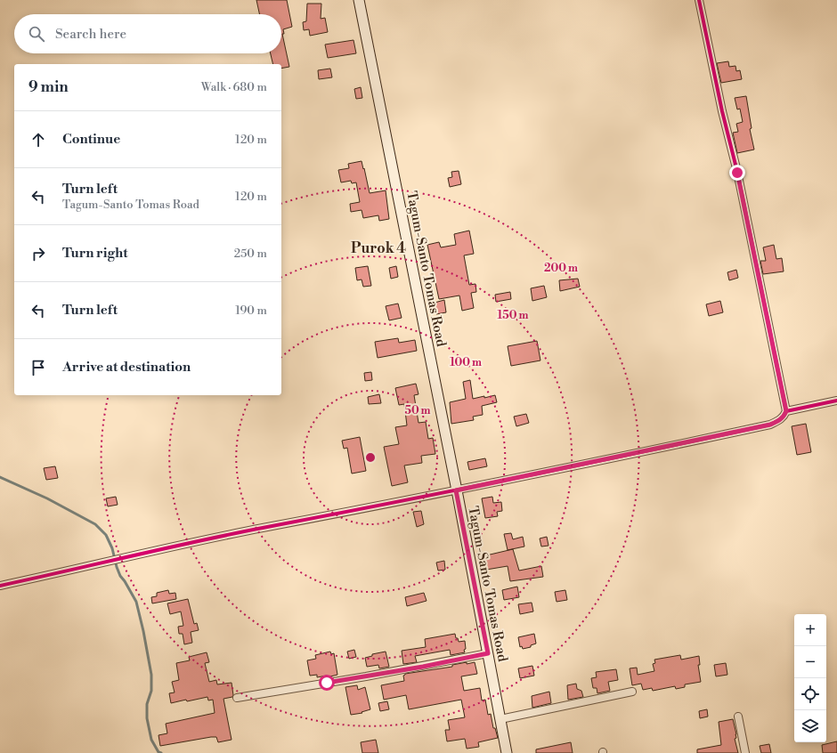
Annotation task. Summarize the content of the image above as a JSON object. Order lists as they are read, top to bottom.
{
  "streets": {
    "main road": ["Tagum-Santo Tomas Road"]
  },
  "districts": ["Purok 4"],
  "page": {
    "search": "Search here",
    "heading": ["9 min", "Walk · 680 m"],
    "list": [
      ["Continue", "120 m"],
      ["Turn left", "Tagum-Santo Tomas Road", "120 m"],
      ["Turn right", "250 m"],
      ["Turn left", "190 m"],
      "Arrive at destination"
    ],
    "map_buttons": ["+", "−"]
  },
  "rings": [
    "200 m",
    "150 m",
    "100 m",
    "50 m"
  ]
}
